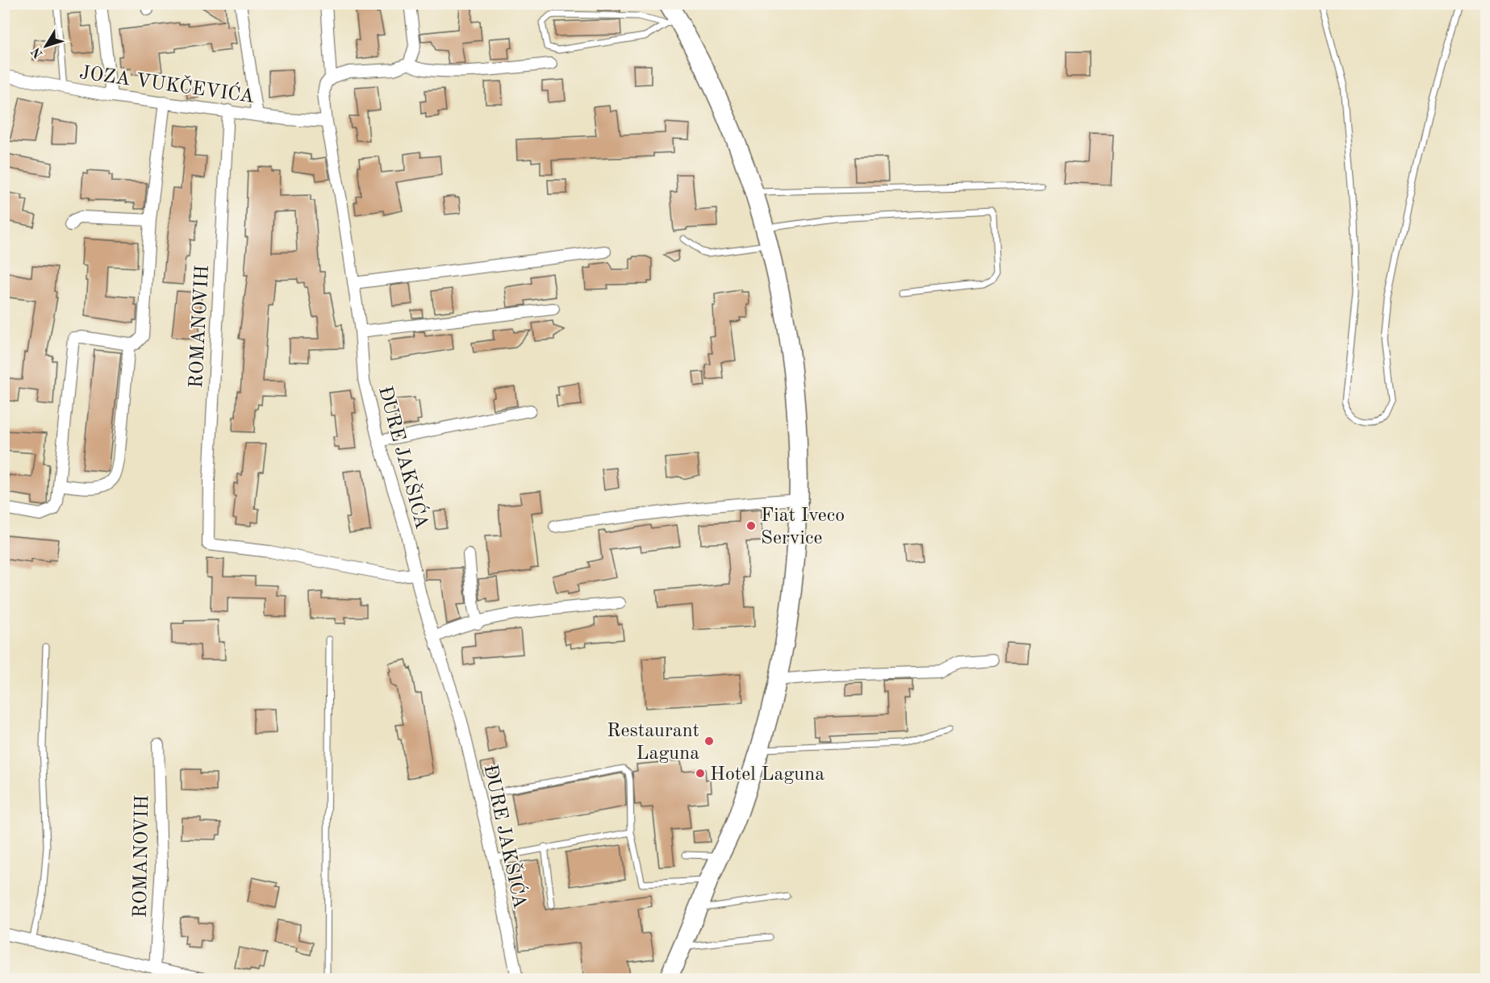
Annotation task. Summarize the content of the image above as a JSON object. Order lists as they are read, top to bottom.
{
  "streets": {
    "street": ["JOZA VUKČEVIĆA", "ROMANOVIH", "ĐURE JAKŠIĆA"]
  },
  "crossings": [
    ["JOZA VUKČEVIĆA", "ROMANOVIH"],
    ["JOZA VUKČEVIĆA", "ĐURE JAKŠIĆA"],
    ["ROMANOVIH", "ĐURE JAKŠIĆA"]
  ],
  "places": ["Fiat Iveco Service", "Restaurant Laguna", "Hotel Laguna"],
  "north": "bottom left"
}
